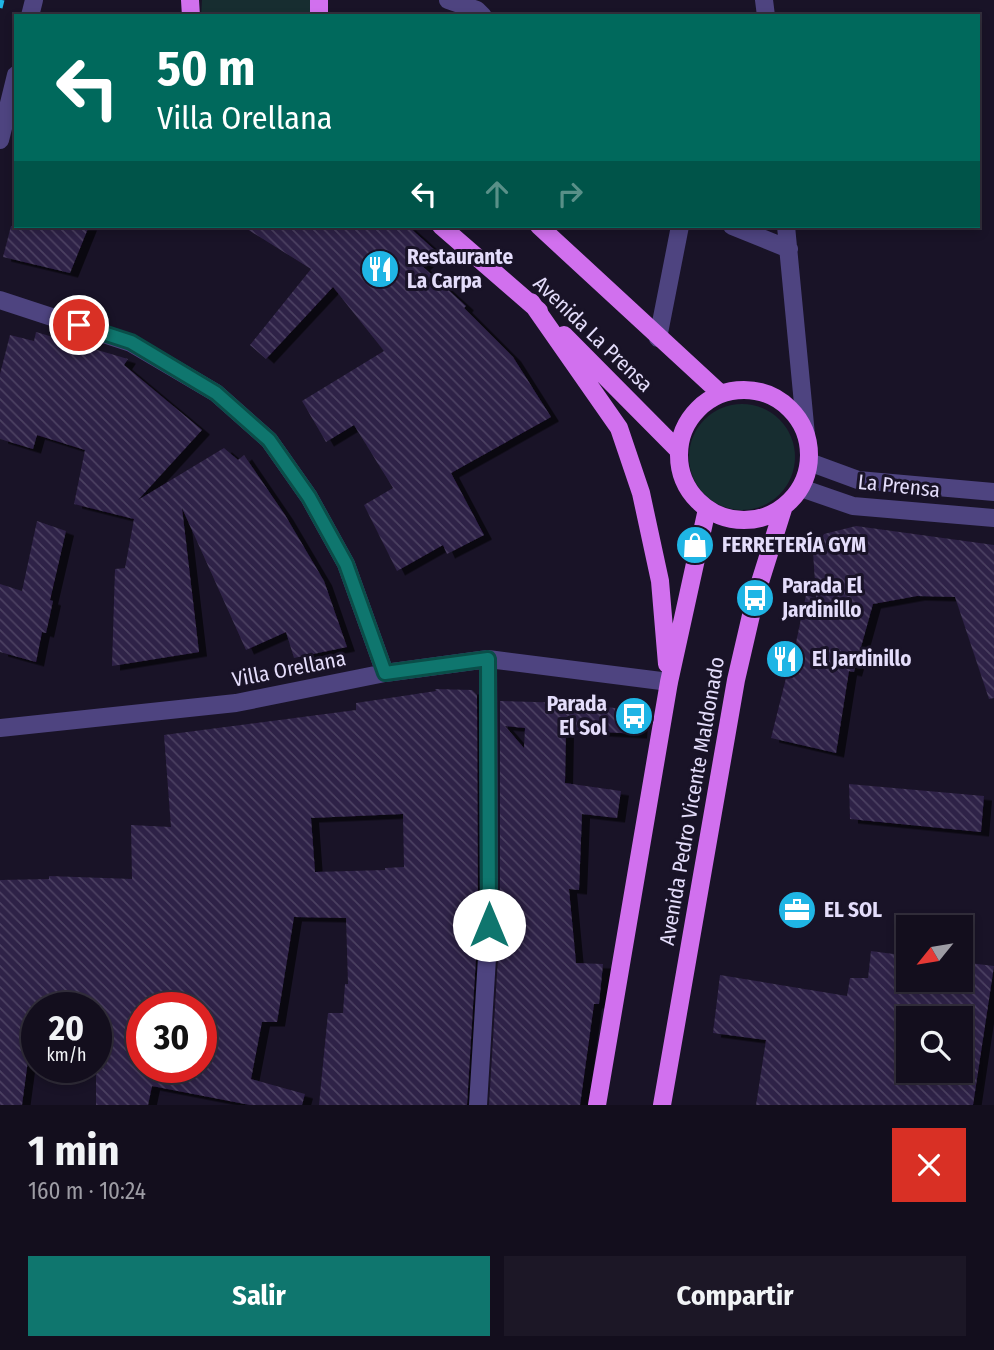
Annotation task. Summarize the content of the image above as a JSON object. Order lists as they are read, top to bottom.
{
  "streets": {
    "main road": ["Avenida La Prensa", "Avenida Pedro Vicente Maldonado"],
    "street": ["La Prensa", "Villa Orellana"]
  },
  "crossings": [
    ["Avenida La Prensa", "La Prensa"],
    ["Avenida La Prensa", "Avenida Pedro Vicente Maldonado"],
    ["La Prensa", "Avenida Pedro Vicente Maldonado"],
    ["Villa Orellana", "Avenida Pedro Vicente Maldonado"]
  ],
  "places": {
    "restaurant": ["Restaurante La Carpa", "El Jardinillo"],
    "shop": ["FERRETERÍA GYM"],
    "bus stop": ["Parada El Jardinillo", "Parada El Sol"],
    "office": ["EL SOL"]
  },
  "north": "bottom left",
  "page": {
    "turn": ["50 m", "Villa Orellana"],
    "speed": "20 km/h",
    "limit": "30",
    "heading": ["1 min", "160 m · 10:24"],
    "buttons": ["Salir", "Compartir"]
  }
}
